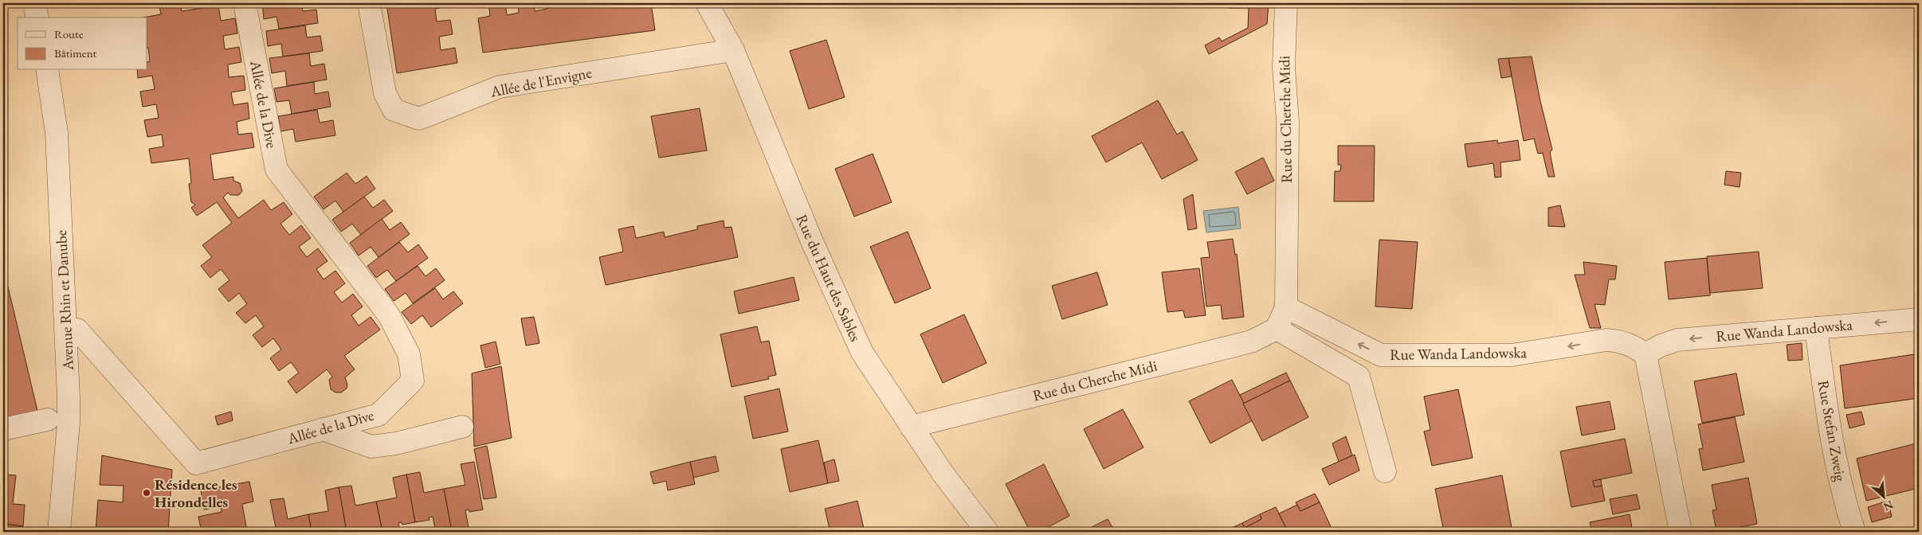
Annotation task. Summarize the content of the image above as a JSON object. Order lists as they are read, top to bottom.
{
  "streets": {
    "street": [
      "Allée de l'Envigne",
      "Allée de la Dive",
      "Rue du Cherche Midi",
      "Rue du Haut des Sables",
      "Avenue Rhin et Danube",
      "Rue Wanda Landowska",
      "Rue Stefan Zweig"
    ]
  },
  "crossings": [
    ["Allée de l'Envigne", "Rue du Haut des Sables"],
    ["Allée de la Dive", "Avenue Rhin et Danube"],
    ["Rue du Cherche Midi", "Rue du Haut des Sables"],
    ["Rue du Cherche Midi", "Rue Wanda Landowska"],
    ["Rue Wanda Landowska", "Rue Stefan Zweig"]
  ],
  "one_way": ["Rue Wanda Landowska"],
  "places": ["Résidence les Hirondelles"],
  "legend": ["Route", "Bâtiment"],
  "north": "bottom right"
}
